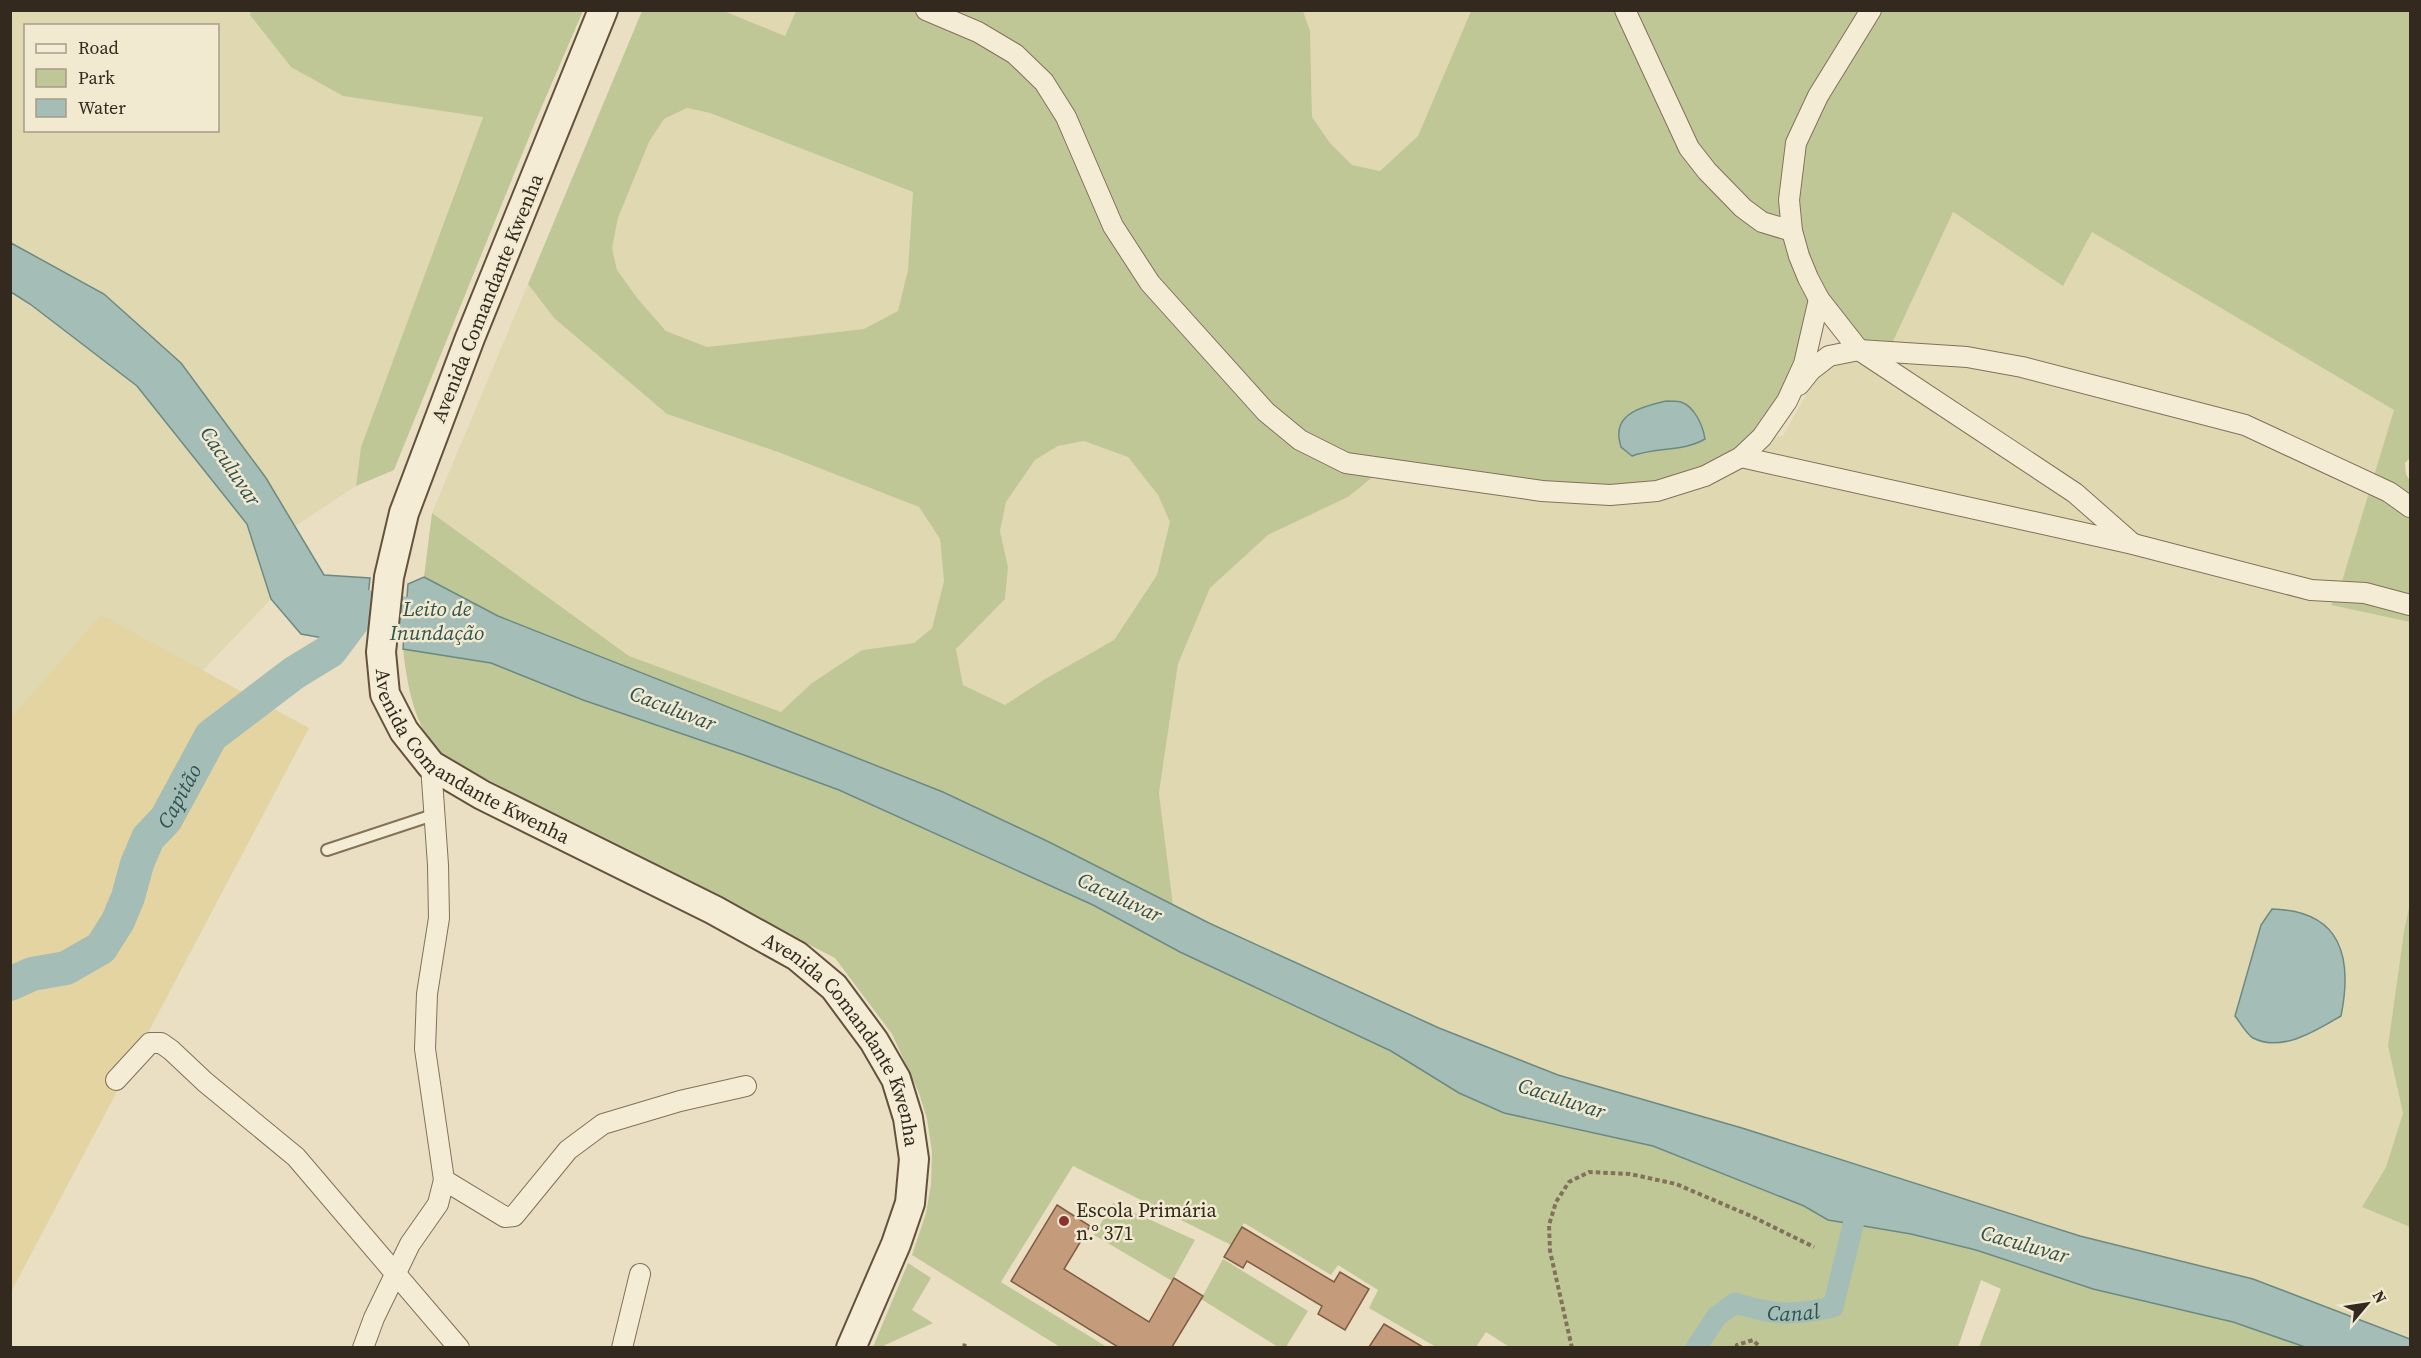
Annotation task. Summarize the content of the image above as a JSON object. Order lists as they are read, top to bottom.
{
  "streets": {
    "main road": ["Avenida Comandante Kwenha"]
  },
  "water": [
    "Caculuvar",
    "Leito de Inundação",
    "Capitão",
    "Canal"
  ],
  "places": ["Escola Primária n.º 371"],
  "legend": ["Road", "Park", "Water"],
  "north": "top right"
}
